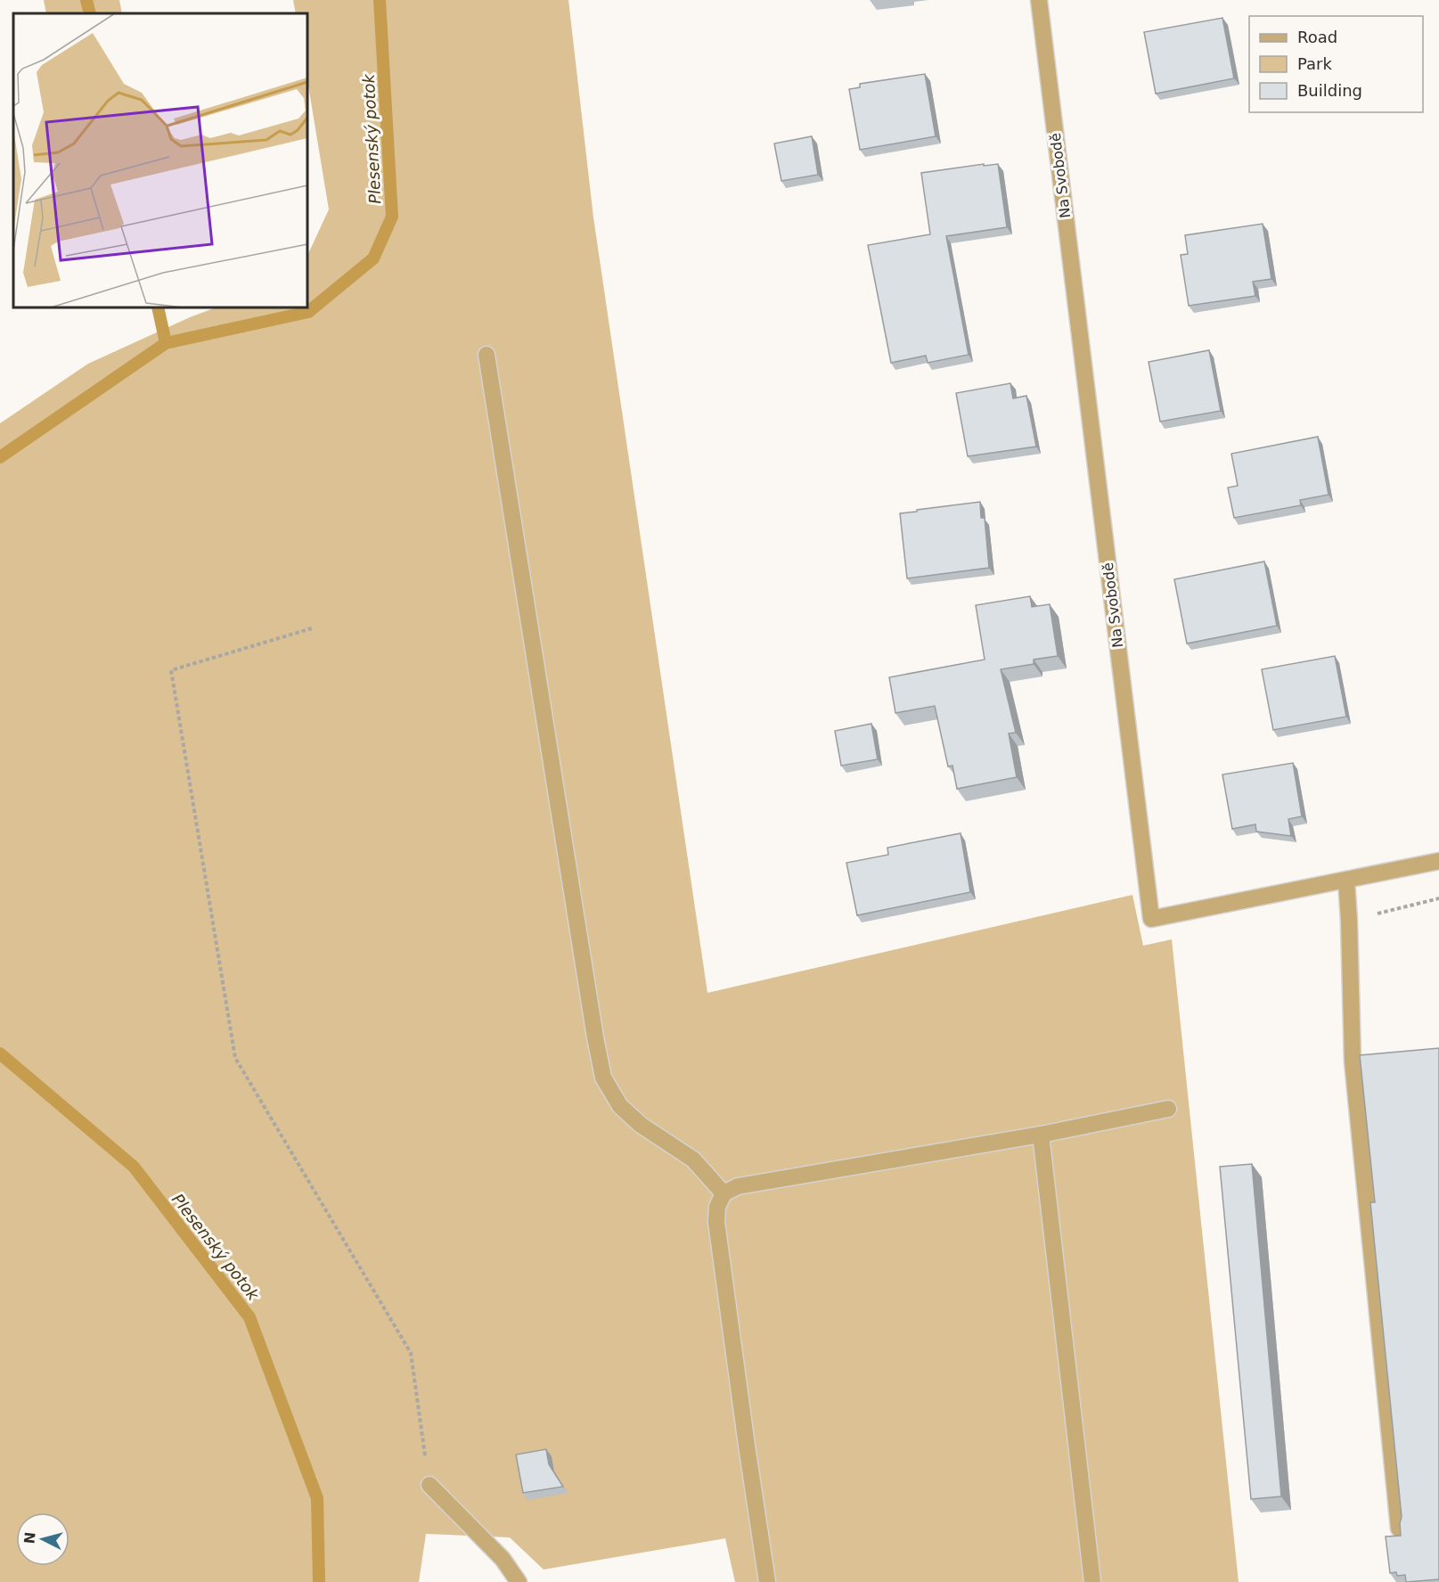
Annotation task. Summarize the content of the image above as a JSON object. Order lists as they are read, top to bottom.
{
  "streets": {
    "street": ["Na Svobodě"]
  },
  "water": ["Plesenský potok"],
  "legend": ["Road", "Park", "Building"],
  "north": "left"
}
